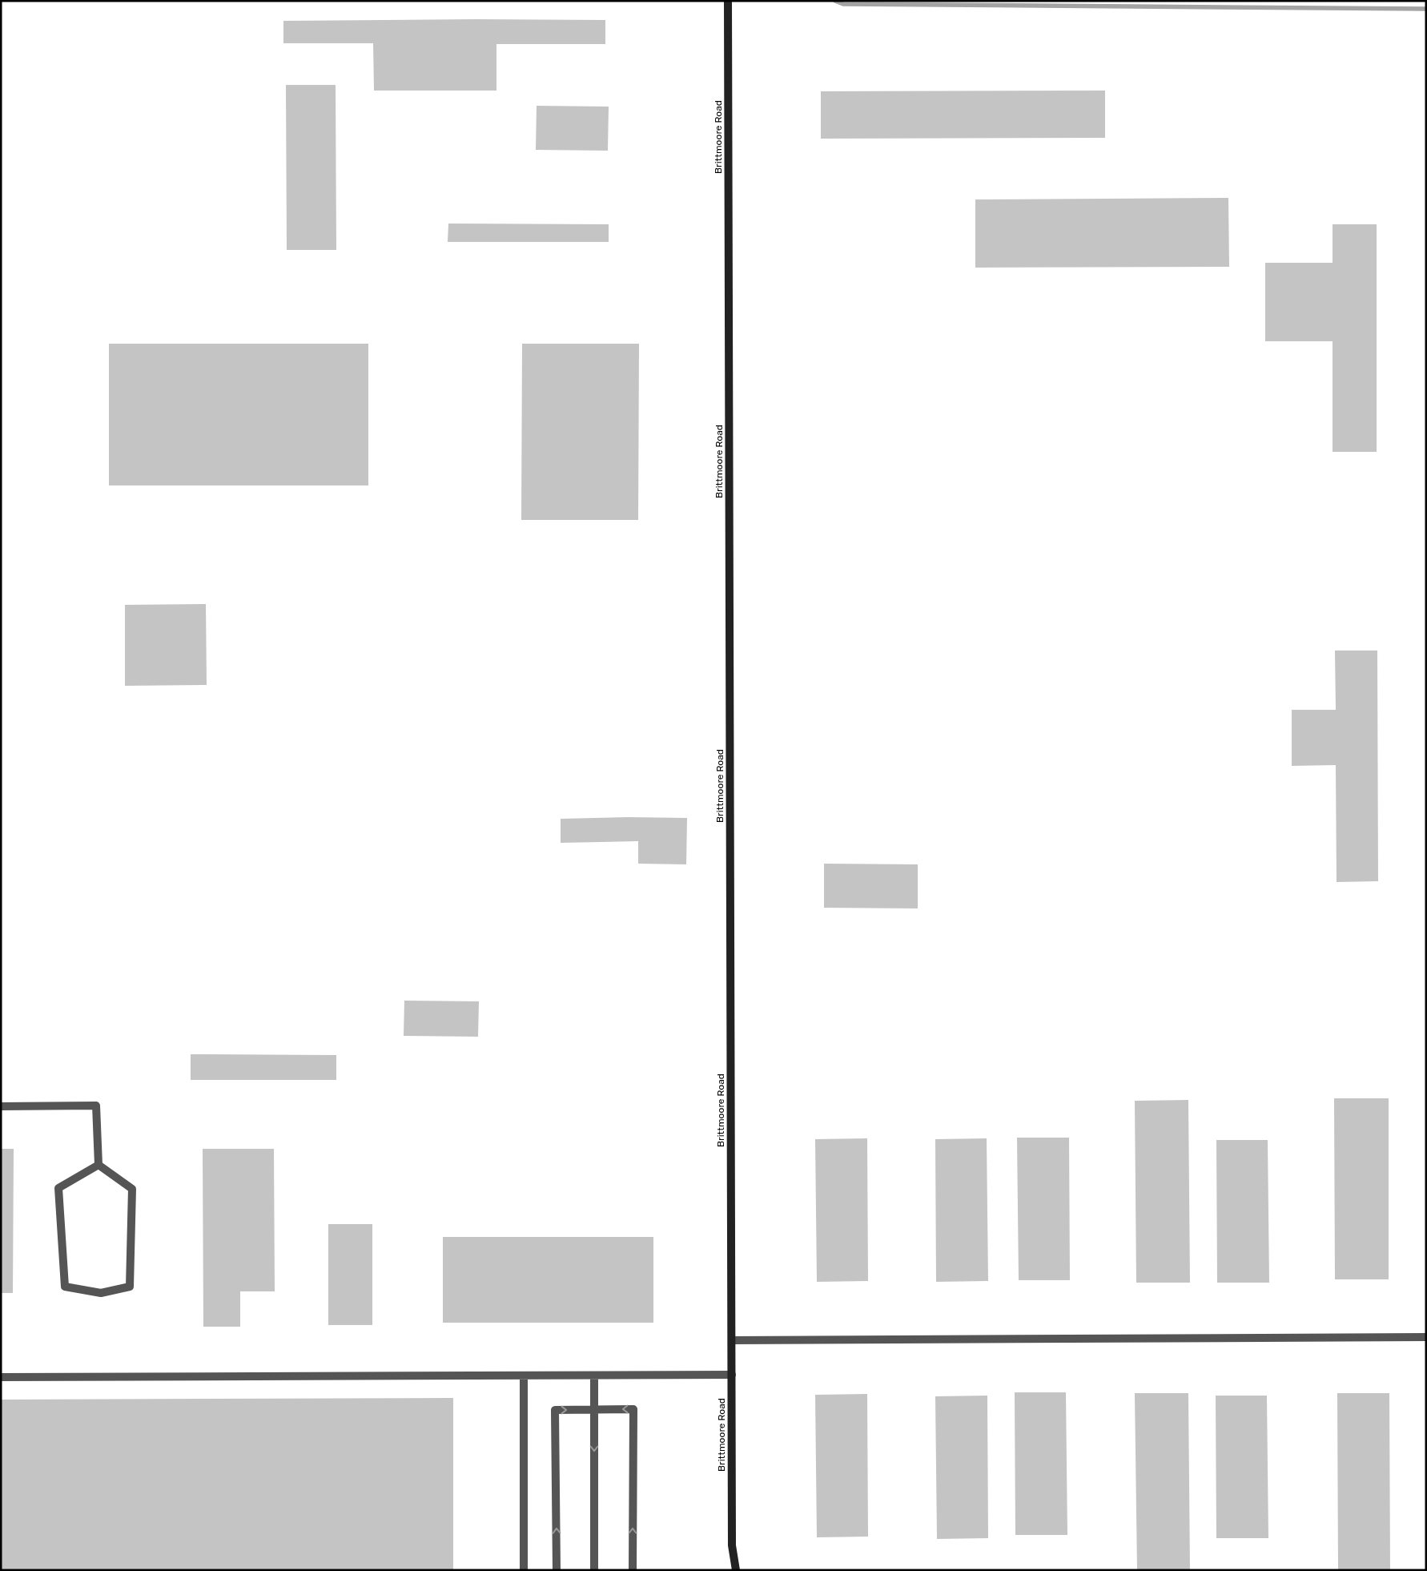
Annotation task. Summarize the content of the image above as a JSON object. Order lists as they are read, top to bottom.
{
  "streets": {
    "main road": ["Brittmoore Road"]
  }
}
